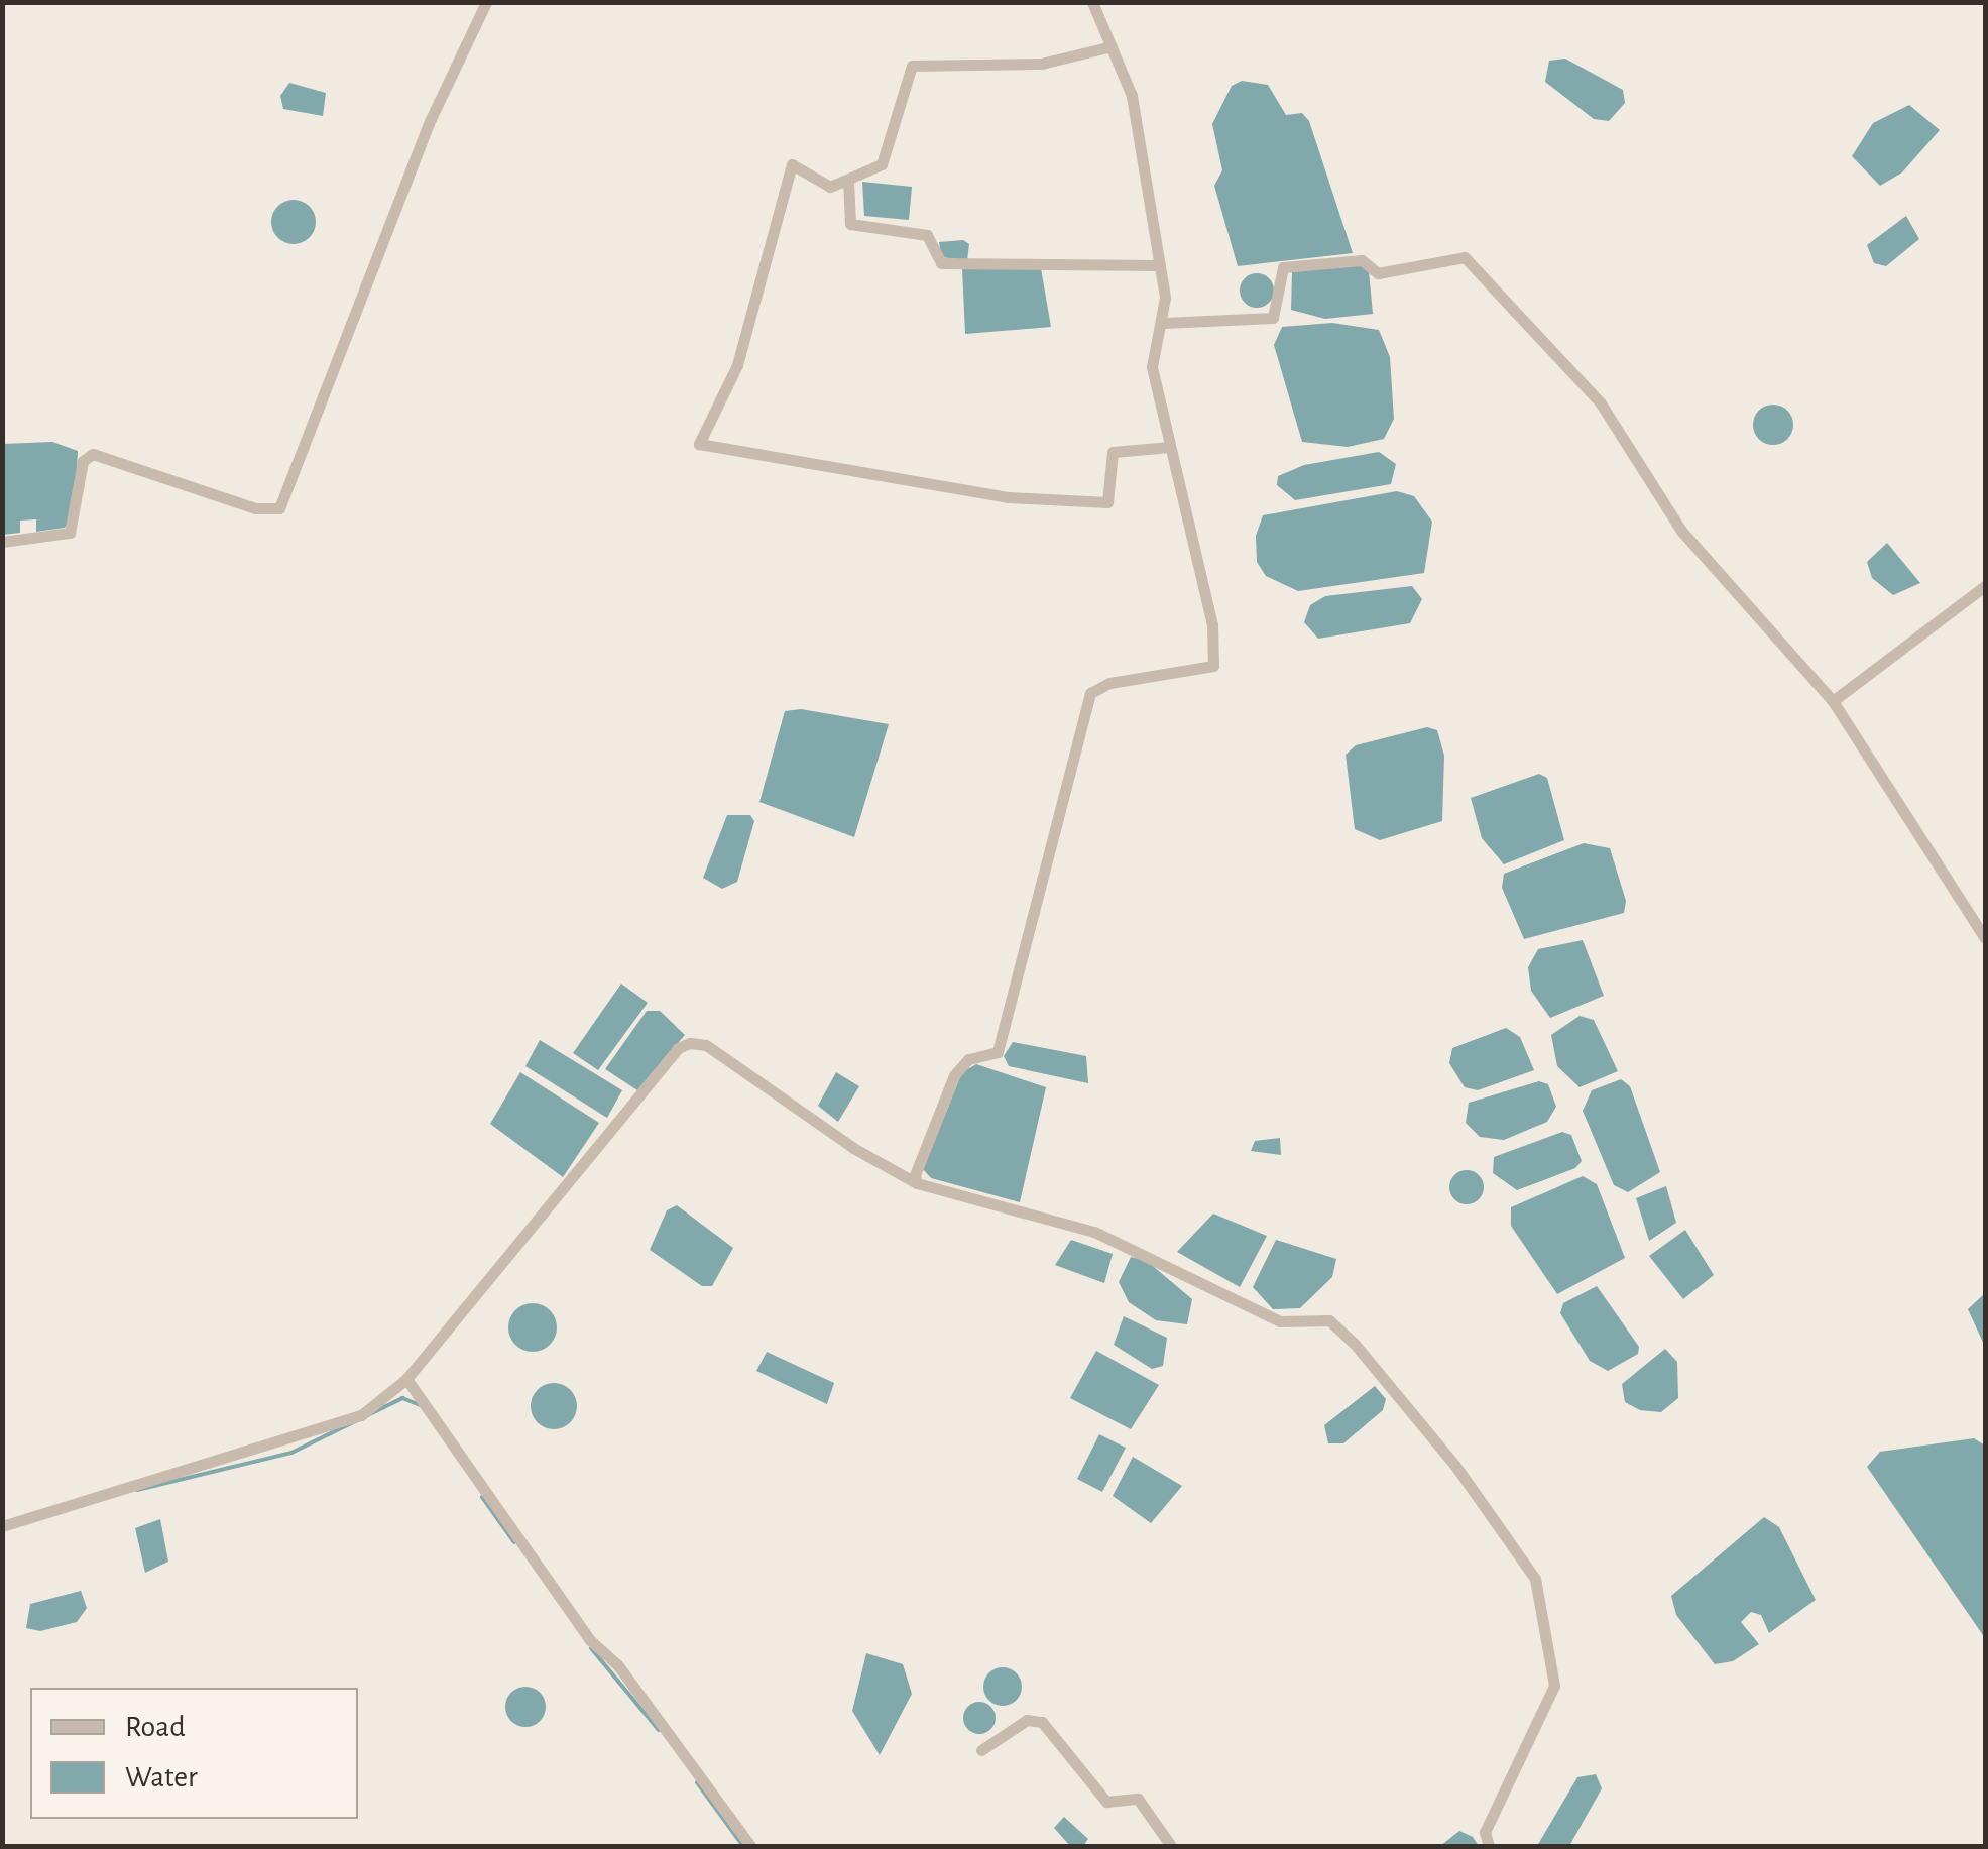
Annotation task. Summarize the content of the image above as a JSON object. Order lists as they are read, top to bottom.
{
  "legend": ["Road", "Water"]
}
